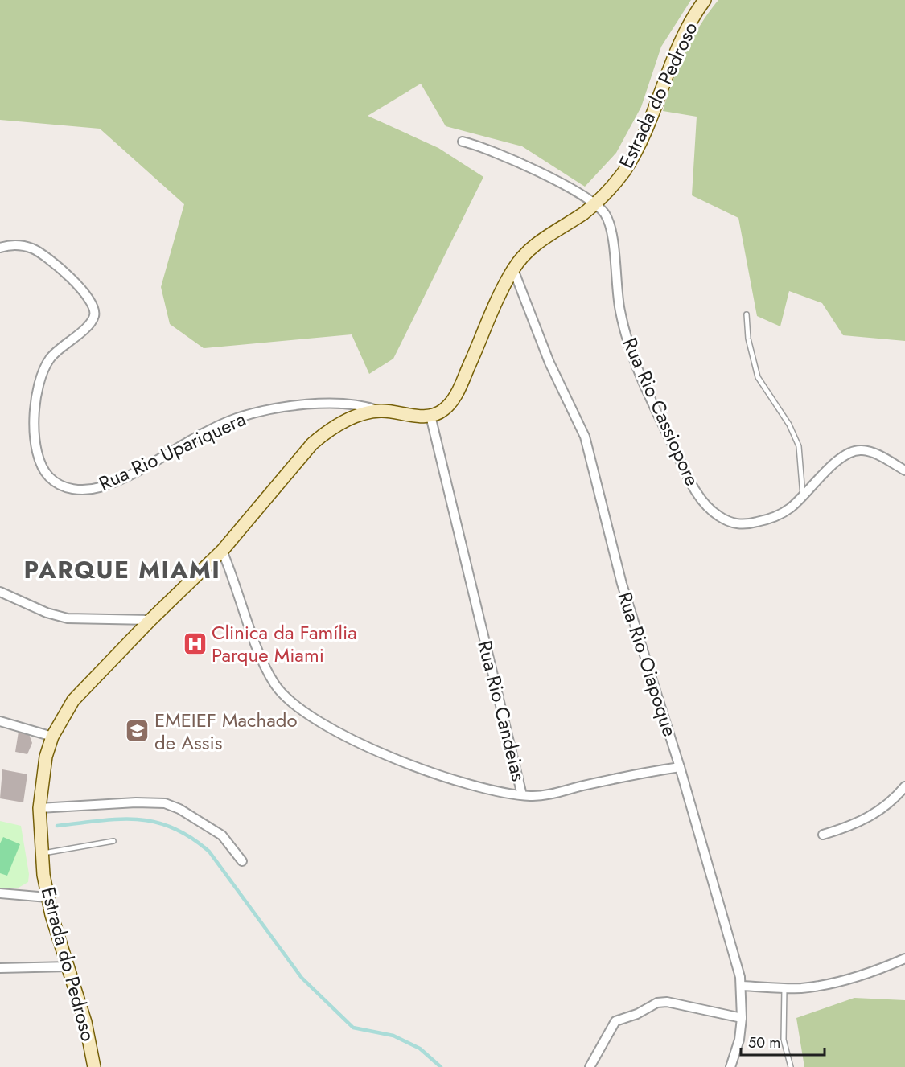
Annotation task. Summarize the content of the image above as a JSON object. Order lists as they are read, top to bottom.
{
  "streets": {
    "main road": ["Estrada do Pedroso"],
    "street": [
      "Rua Rio Cassiopore",
      "Rua Rio Upariquera",
      "Rua Rio Oiapoque",
      "Rua Rio Candeias"
    ]
  },
  "crossings": [
    ["Estrada do Pedroso", "Rua Rio Cassiopore"],
    ["Estrada do Pedroso", "Rua Rio Upariquera"],
    ["Estrada do Pedroso", "Rua Rio Oiapoque"],
    ["Estrada do Pedroso", "Rua Rio Candeias"]
  ],
  "districts": ["PARQUE MIAMI"],
  "places": {
    "hospital": ["Clinica da Família Parque Miami"],
    "school or university": ["EMEIEF Machado de Assis"]
  },
  "scale_bar": "50 m"
}
